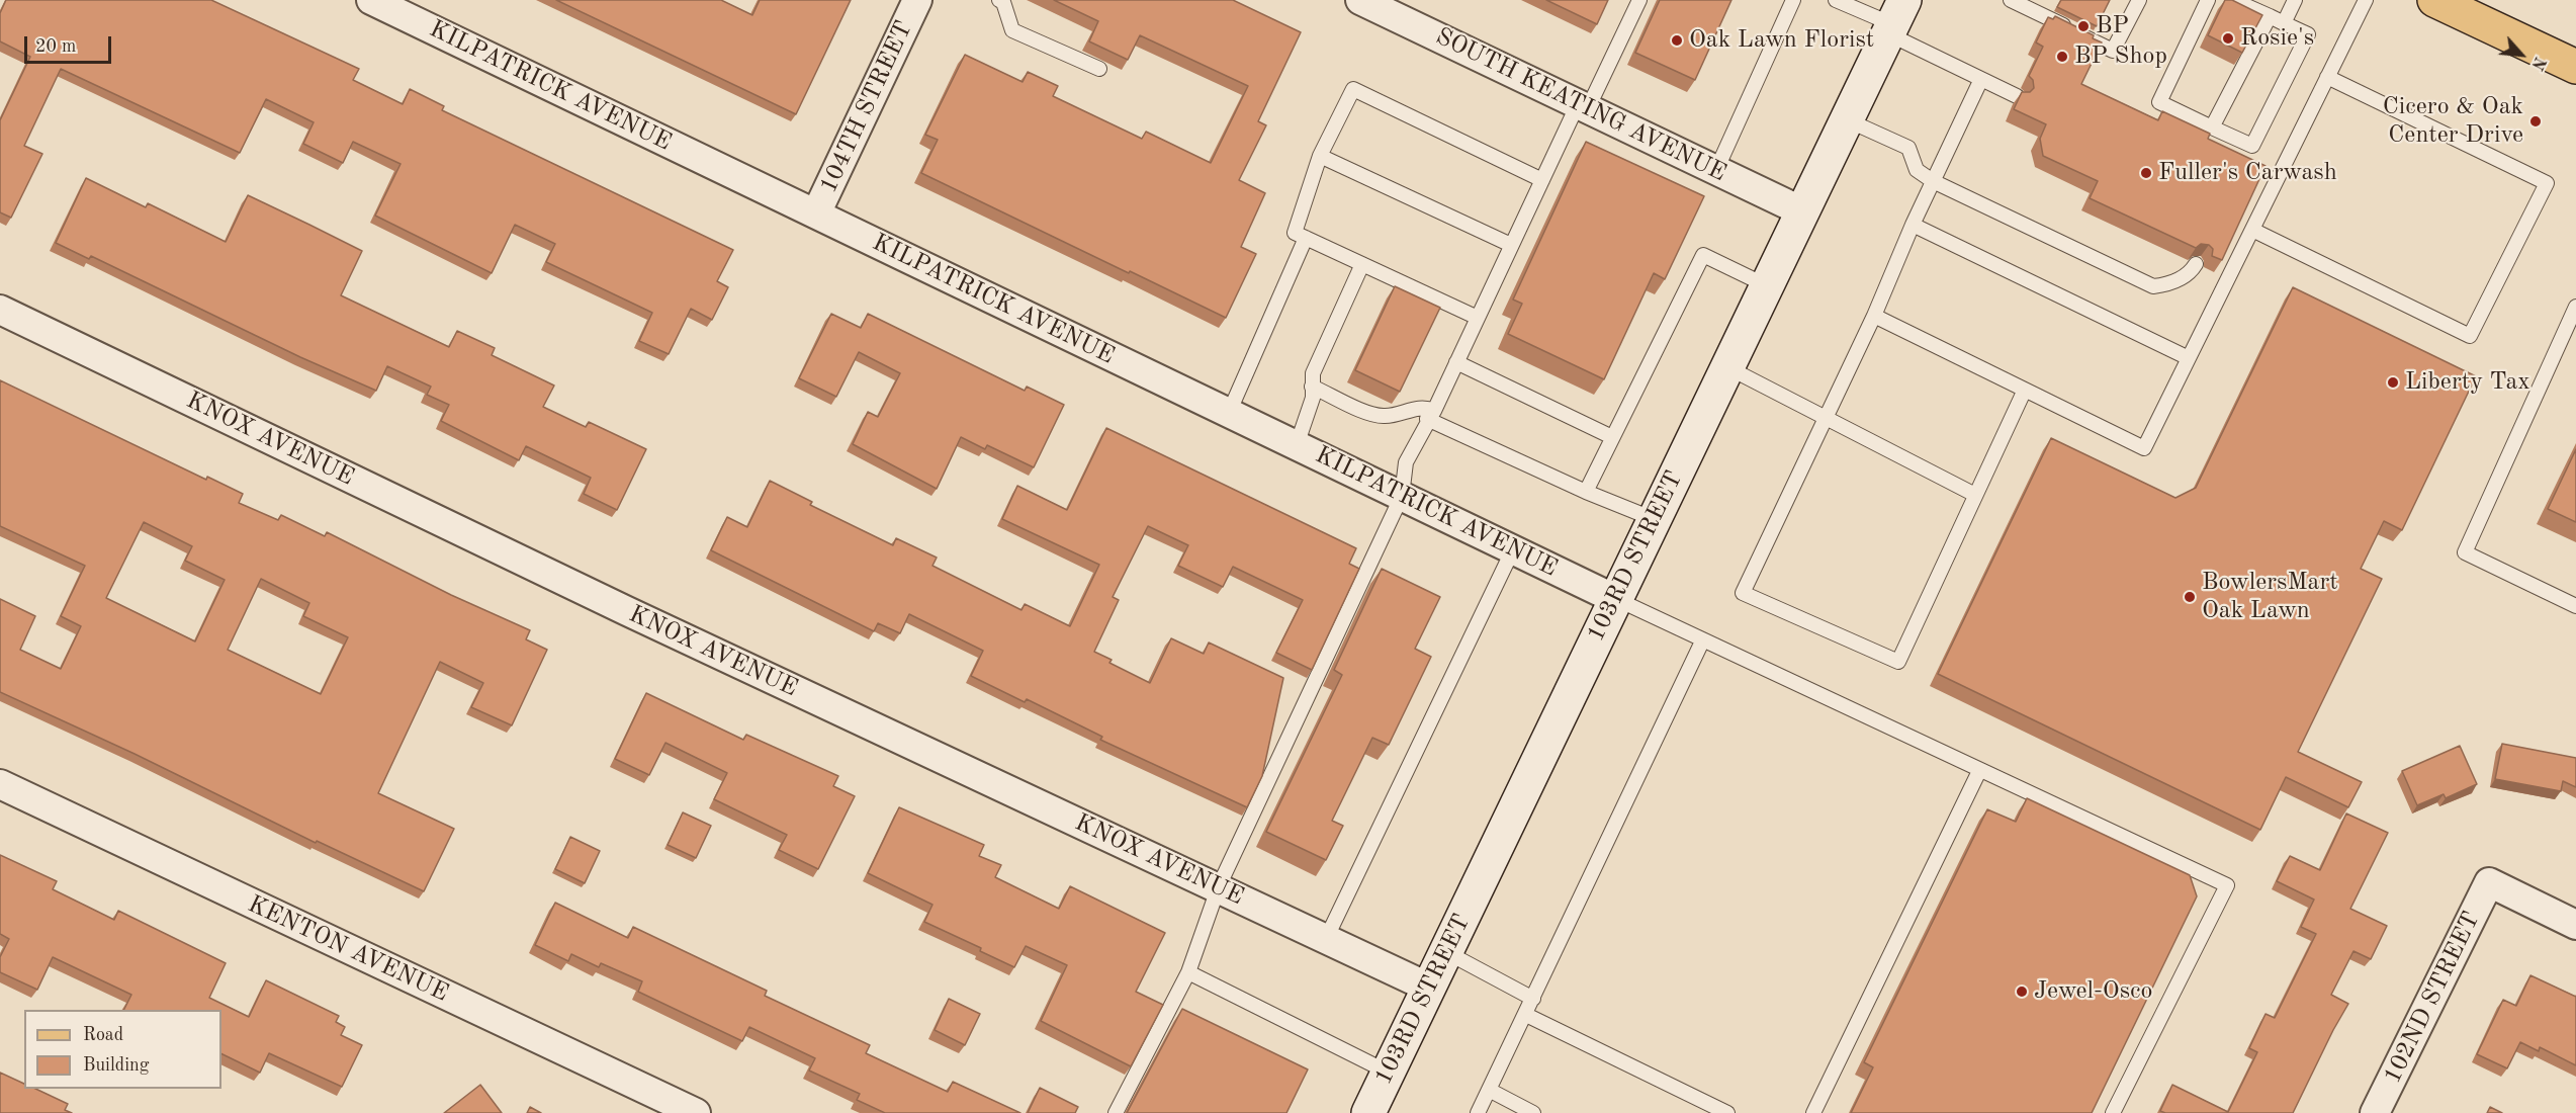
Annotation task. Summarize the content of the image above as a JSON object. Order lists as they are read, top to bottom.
{
  "streets": {
    "main road": ["103RD STREET"],
    "street": [
      "KILPATRICK AVENUE",
      "SOUTH KEATING AVENUE",
      "104TH STREET",
      "KNOX AVENUE",
      "KENTON AVENUE",
      "102ND STREET"
    ]
  },
  "crossings": [
    ["KILPATRICK AVENUE", "104TH STREET"],
    ["KILPATRICK AVENUE", "103RD STREET"],
    ["SOUTH KEATING AVENUE", "103RD STREET"],
    ["KNOX AVENUE", "103RD STREET"]
  ],
  "places": [
    "BP",
    "Rosie's",
    "Oak Lawn Florist",
    "BP Shop",
    "Cicero & Oak Center Drive",
    "Fuller's Carwash",
    "Liberty Tax",
    "BowlersMart Oak Lawn",
    "Jewel-Osco"
  ],
  "legend": ["Road", "Building"],
  "scale_bar": "20 m",
  "north": "bottom right"
}
